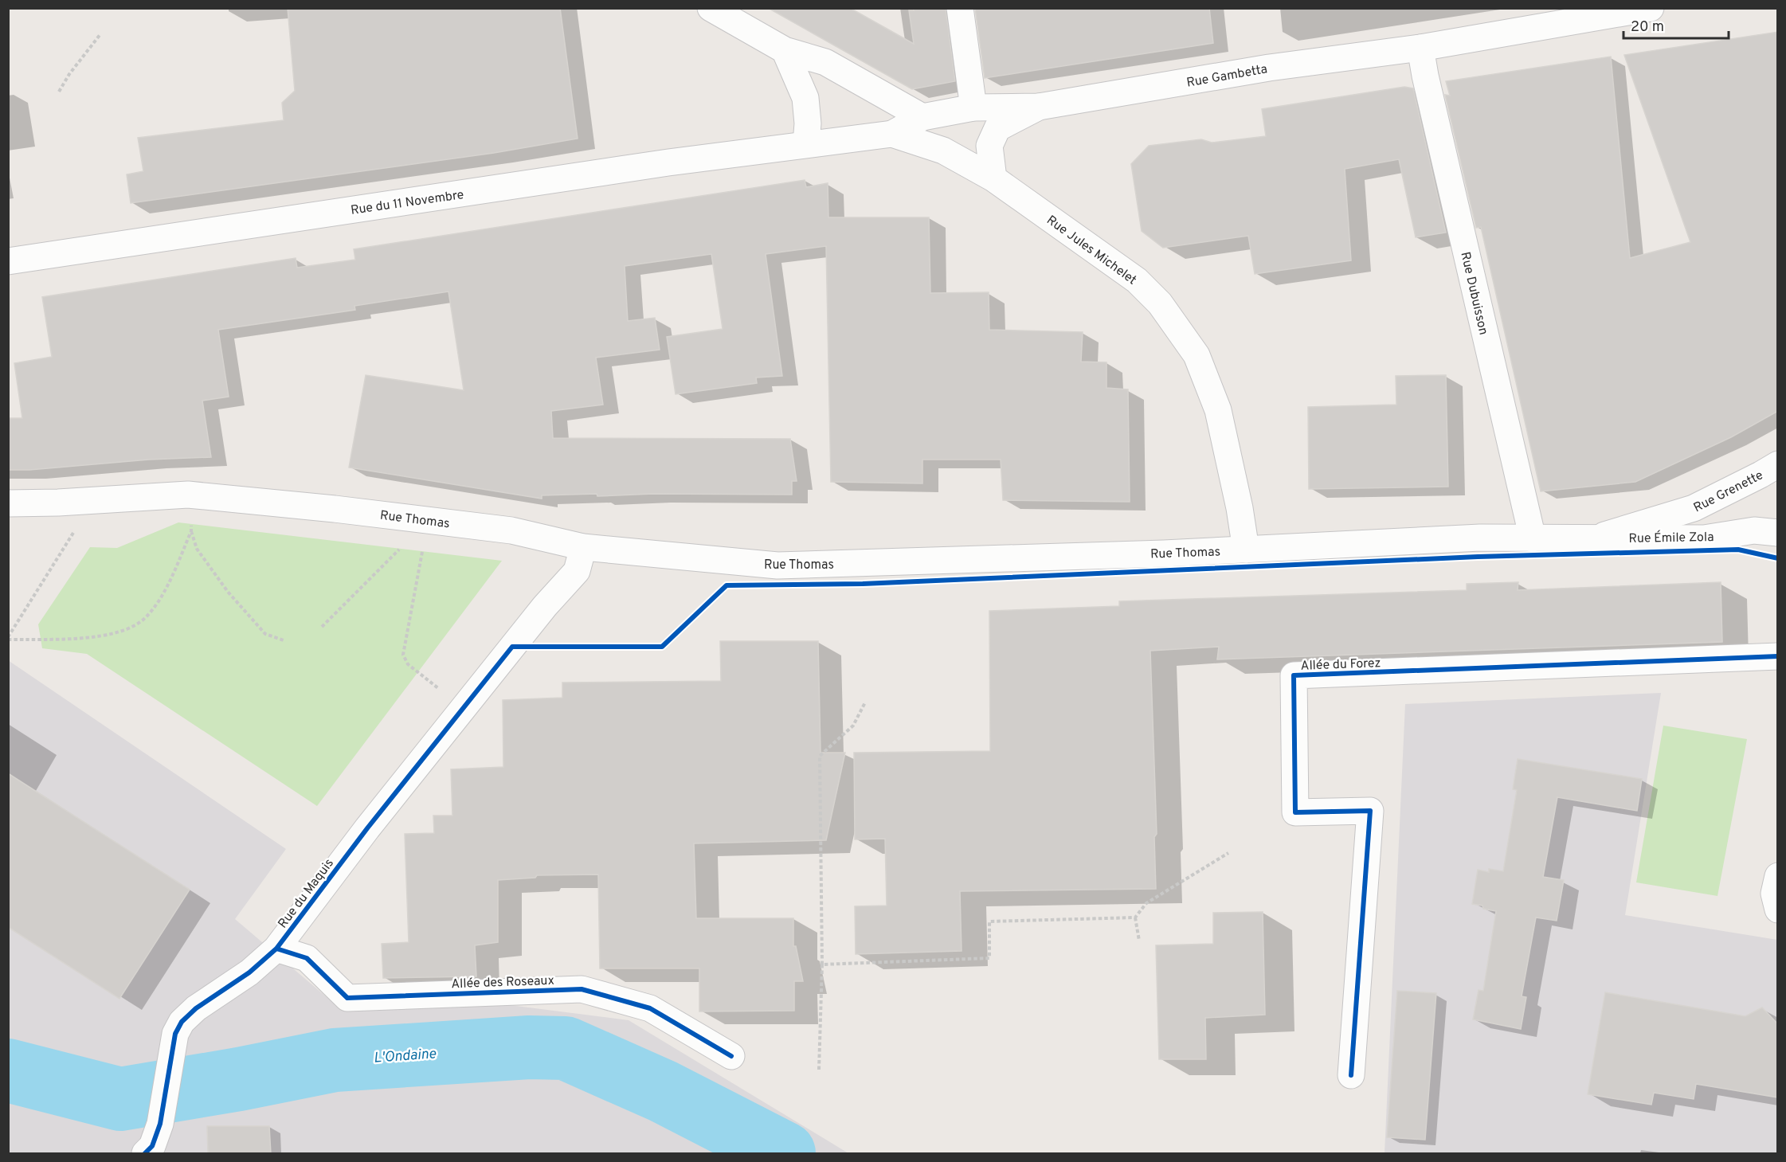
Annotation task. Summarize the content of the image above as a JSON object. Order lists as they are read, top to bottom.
{
  "streets": {
    "street": [
      "Rue Gambetta",
      "Rue du 11 Novembre",
      "Rue Jules Michelet",
      "Rue Dubuisson",
      "Rue Grenette",
      "Rue Thomas",
      "Rue Émile Zola",
      "Allée du Forez",
      "Rue du Maquis",
      "Allée des Roseaux"
    ]
  },
  "crossings": [
    ["Rue Gambetta", "Rue du 11 Novembre"],
    ["Rue Gambetta", "Rue Jules Michelet"],
    ["Rue Gambetta", "Rue Dubuisson"],
    ["Rue Jules Michelet", "Rue Thomas"],
    ["Rue Dubuisson", "Rue Thomas"],
    ["Rue Grenette", "Rue Thomas"],
    ["Rue Grenette", "Rue Émile Zola"],
    ["Rue Thomas", "Rue Émile Zola"],
    ["Rue Thomas", "Rue du Maquis"],
    ["Rue du Maquis", "Allée des Roseaux"]
  ],
  "water": ["L'Ondaine"],
  "scale_bar": "20 m"
}
